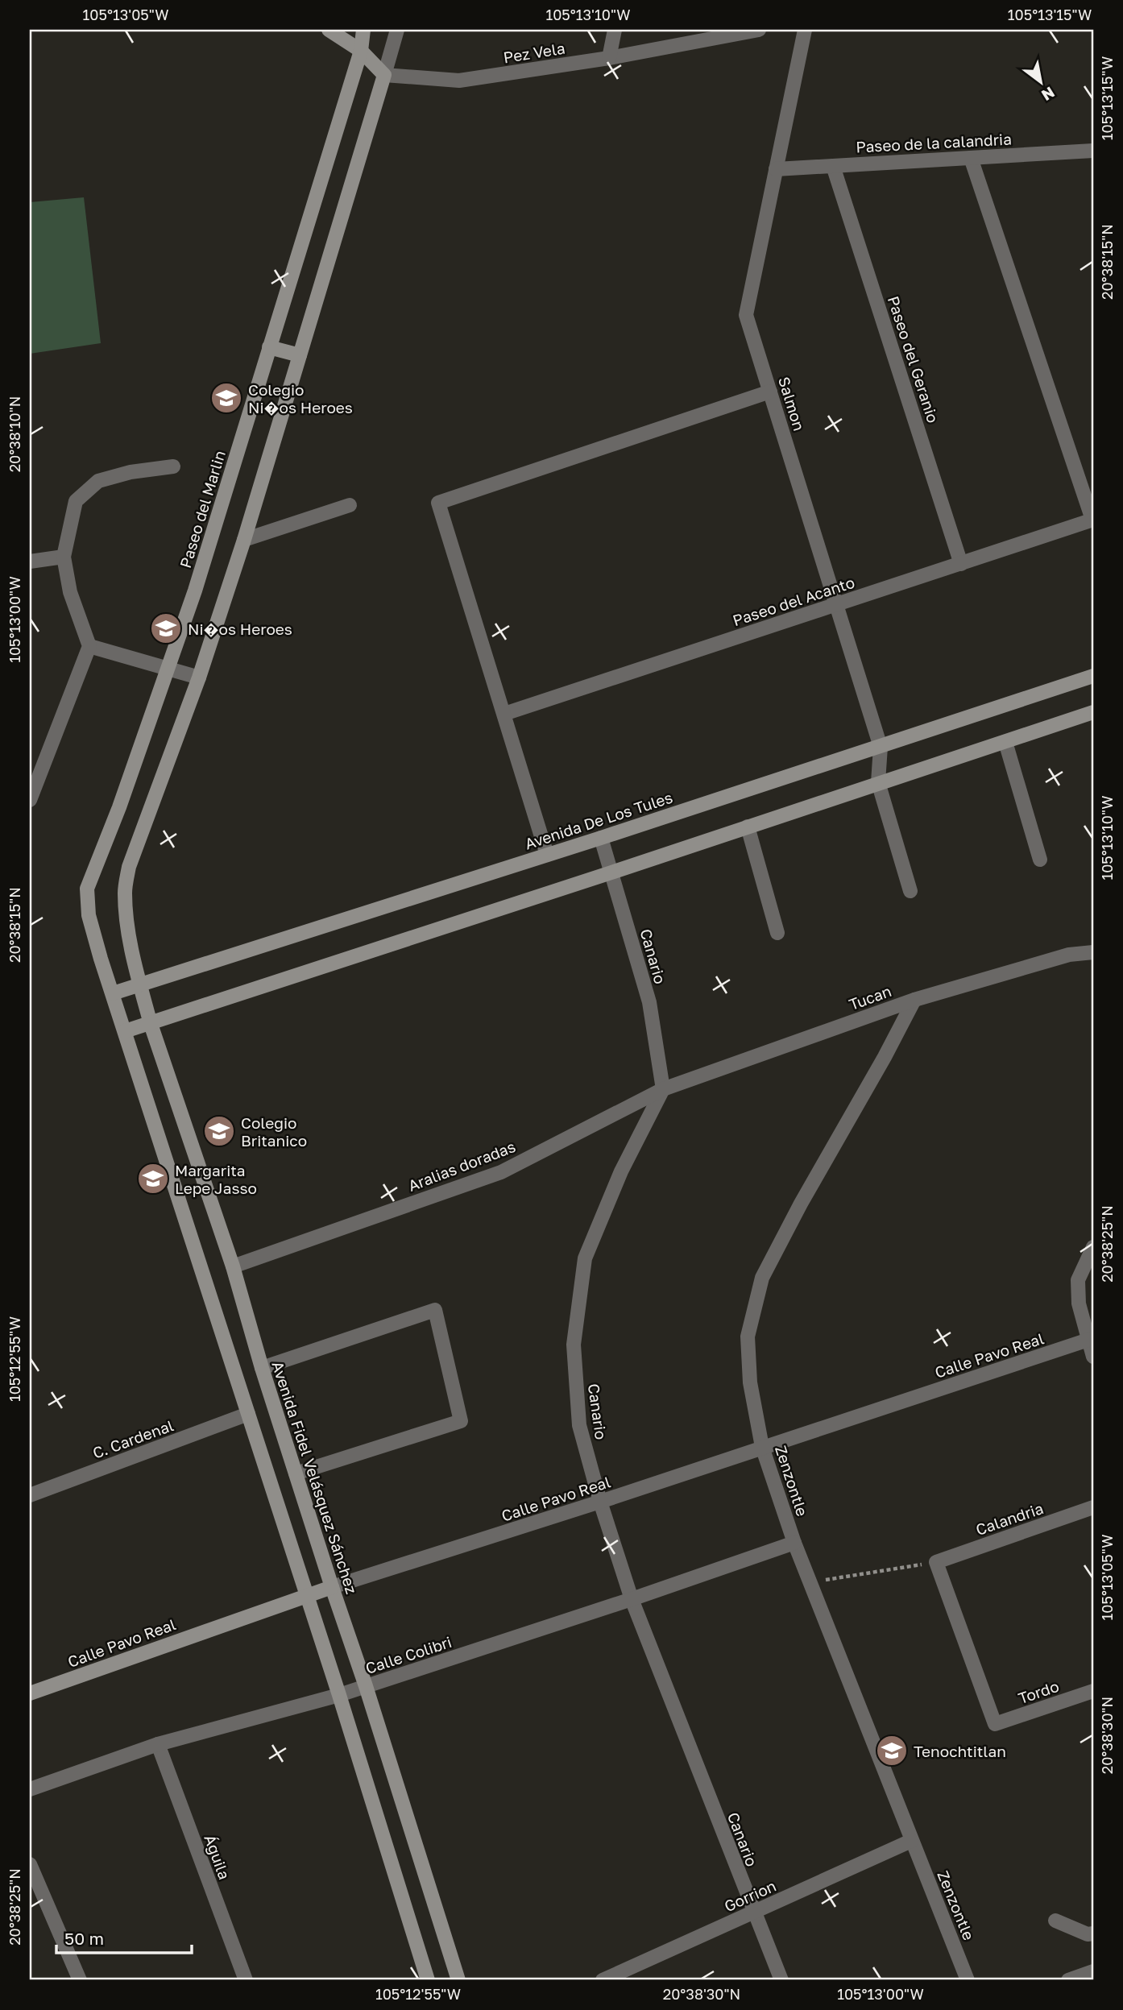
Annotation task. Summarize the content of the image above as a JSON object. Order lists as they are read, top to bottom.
{
  "streets": {
    "street": [
      "Pez Vela",
      "Paseo de la calandria",
      "Paseo del Geranio",
      "Salmon",
      "Paseo del Marlin",
      "Paseo del Acanto",
      "Avenida De Los Tules",
      "Canario",
      "Tucan",
      "Aralias doradas",
      "Calle Pavo Real",
      "C. Cardenal",
      "Avenida Fidel Velásquez Sánchez",
      "Zenzontle",
      "Calandria",
      "Calle Colibri",
      "Tordo",
      "Águila",
      "Gorrion"
    ]
  },
  "crossings": [
    ["Paseo de la calandria", "Paseo del Geranio"],
    ["Paseo de la calandria", "Salmon"],
    ["Paseo del Geranio", "Paseo del Acanto"],
    ["Salmon", "Paseo del Acanto"],
    ["Salmon", "Avenida De Los Tules"],
    ["Paseo del Marlin", "Avenida De Los Tules"],
    ["Avenida De Los Tules", "Canario"],
    ["Avenida De Los Tules", "Avenida Fidel Velásquez Sánchez"],
    ["Canario", "Tucan"],
    ["Canario", "Aralias doradas"],
    ["Canario", "Calle Pavo Real"],
    ["Canario", "Calle Colibri"],
    ["Canario", "Gorrion"],
    ["Tucan", "Aralias doradas"],
    ["Tucan", "Zenzontle"],
    ["Aralias doradas", "Avenida Fidel Velásquez Sánchez"],
    ["Calle Pavo Real", "Avenida Fidel Velásquez Sánchez"],
    ["Calle Pavo Real", "Zenzontle"],
    ["Avenida Fidel Velásquez Sánchez", "Calle Colibri"],
    ["Zenzontle", "Calle Colibri"],
    ["Zenzontle", "Gorrion"],
    ["Calandria", "Tordo"],
    ["Calle Colibri", "Águila"]
  ],
  "places": {
    "school or university": [
      "Colegio Ni�os Heroes",
      "Ni�os Heroes",
      "Colegio Britanico",
      "Margarita Lepe Jasso",
      "Tenochtitlan"
    ]
  },
  "scale_bar": "50 m",
  "north": "bottom right",
  "coordinates": [
    "105°13'05\"W",
    "105°13'10\"W",
    "105°13'15\"W",
    "20°38'15\"N",
    "20°38'10\"N",
    "105°13'00\"W",
    "20°38'25\"N",
    "105°12'55\"W",
    "20°38'30\"N"
  ]
}
